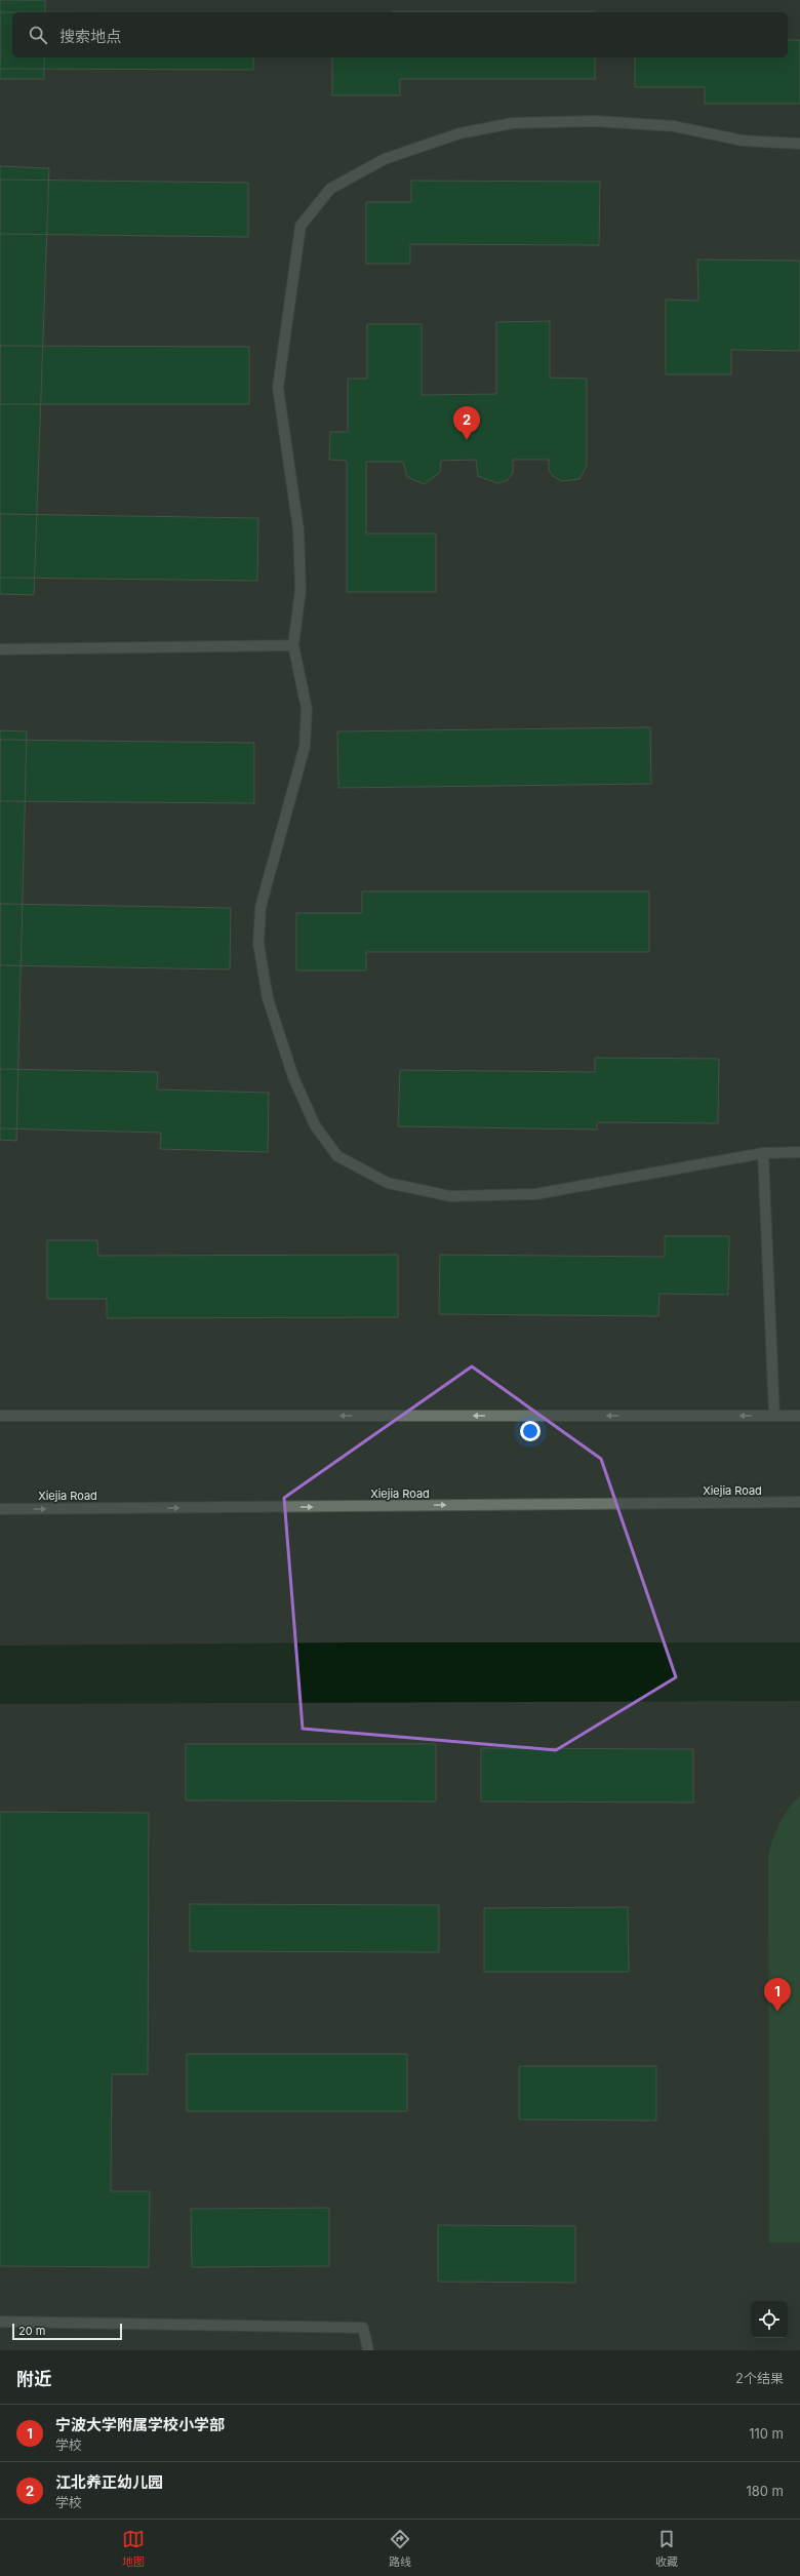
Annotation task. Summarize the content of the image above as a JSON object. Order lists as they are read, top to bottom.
{
  "streets": {
    "main road": ["Xiejia Road"]
  },
  "scale_bar": "20 m",
  "page": {
    "search": "搜索地点",
    "pins": ["2", "1"],
    "scale": "20 m",
    "heading": ["附近", "2个结果"],
    "list": [
      {
        "mark": "1",
        "name": "宁波大学附属学校小学部",
        "note": "学校",
        "value": "110 m"
      },
      {
        "mark": "2",
        "name": "江北养正幼儿园",
        "note": "学校",
        "value": "180 m"
      }
    ],
    "nav": ["地图", "路线", "收藏"]
  }
}
